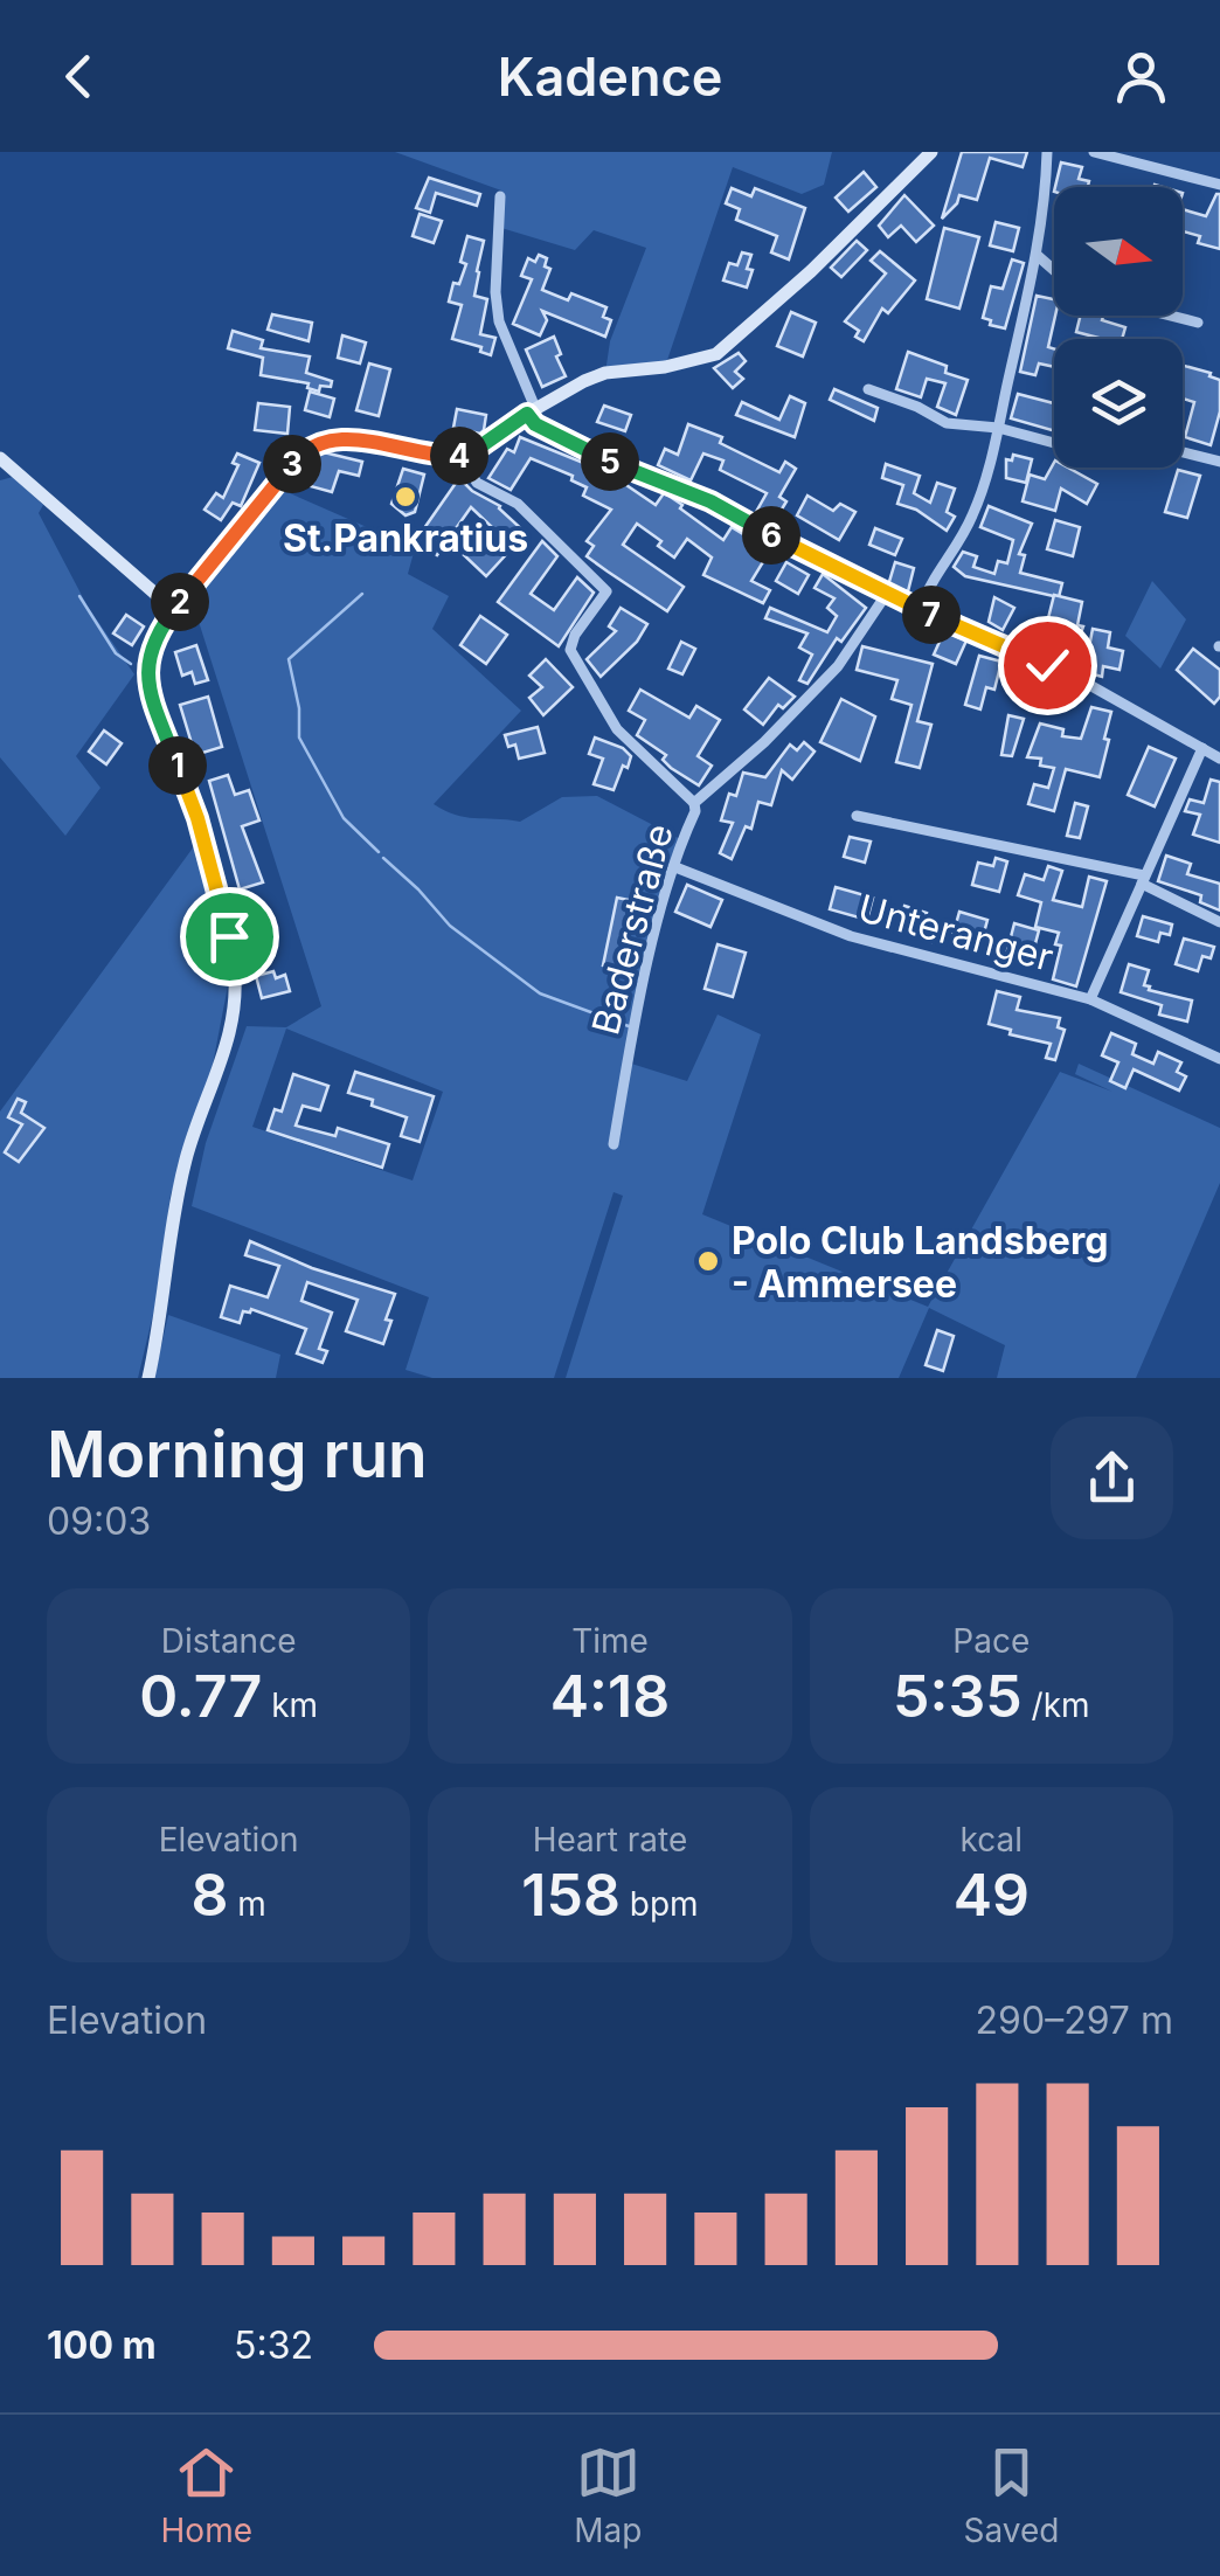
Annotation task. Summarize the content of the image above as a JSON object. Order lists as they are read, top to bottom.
{
  "streets": {
    "street": ["Baderstraße", "Unteranger"]
  },
  "crossings": [
    ["Baderstraße", "Unteranger"]
  ],
  "places": ["St.Pankratius", "Polo Club Landsberg - Ammersee"],
  "north": "right",
  "page": {
    "header": "Kadence",
    "pins": [
      "4",
      "5",
      "3",
      "6",
      "2",
      "7",
      "1"
    ],
    "heading": ["Morning run", "09:03"],
    "stats": [
      ["Distance", "0.77 km"],
      ["Time", "4:18"],
      ["Pace", "5:35 /km"],
      ["Elevation", "8 m"],
      ["Heart rate", "158 bpm"],
      ["kcal", "49"]
    ],
    "chart": ["Elevation", "290–297 m"],
    "list": [
      {
        "name": "100 m",
        "note": "5:32"
      }
    ],
    "tabs": ["Home", "Map", "Saved"]
  }
}
